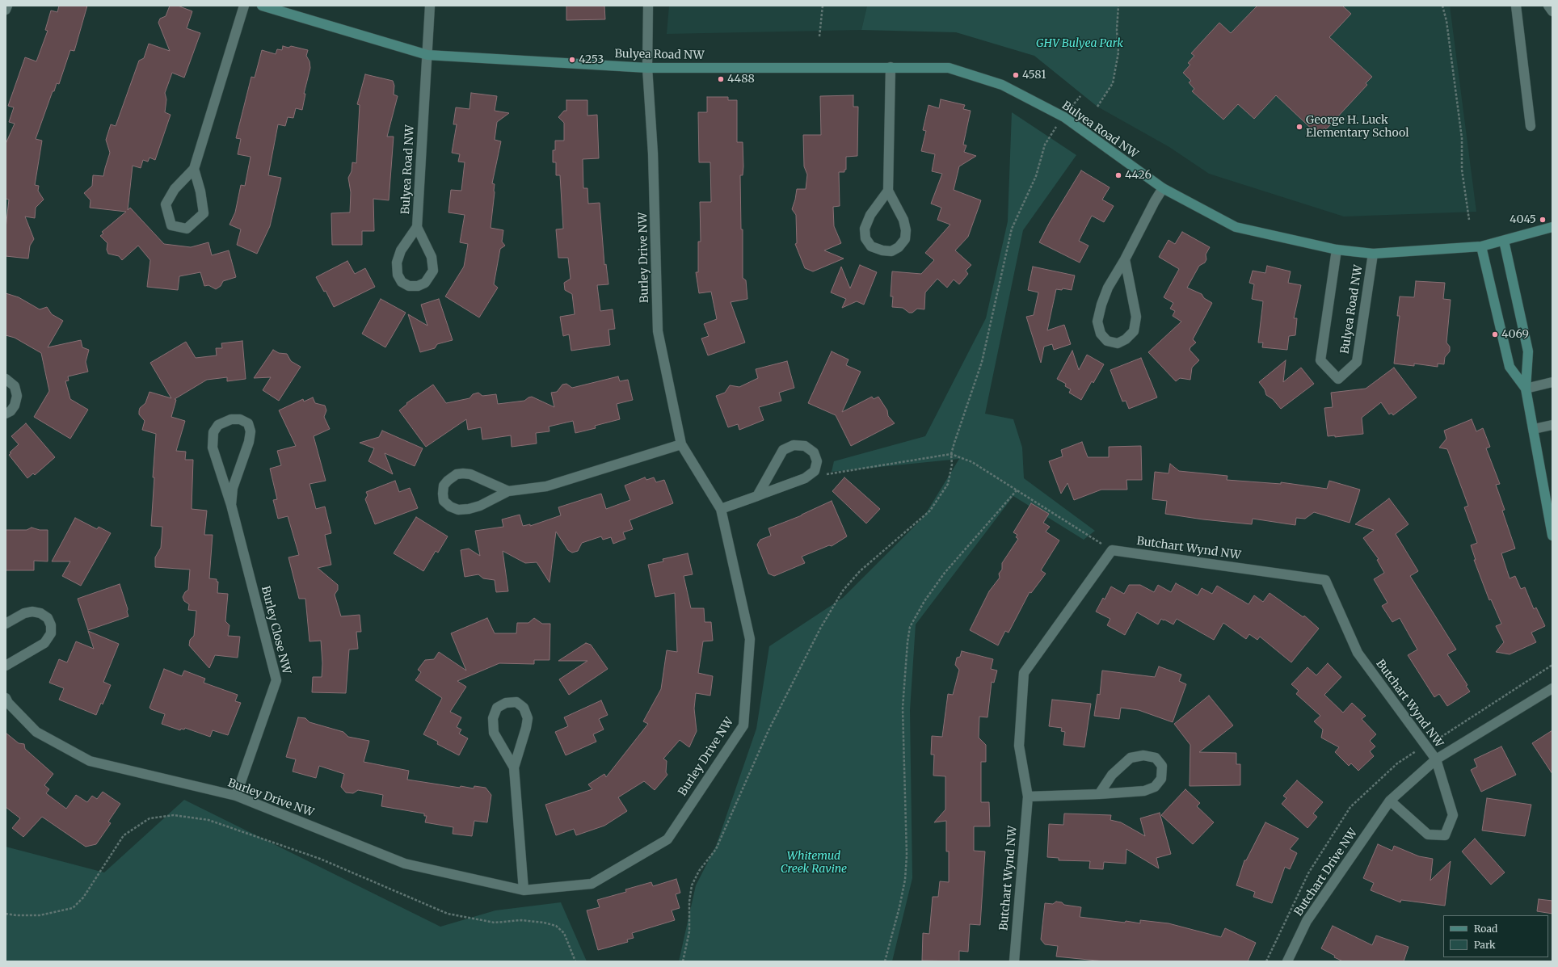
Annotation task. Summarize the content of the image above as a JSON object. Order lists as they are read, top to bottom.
{
  "streets": {
    "street": [
      "Bulyea Road NW",
      "Burley Drive NW",
      "Butchart Wynd NW",
      "Burley Close NW",
      "Butchart Drive NW"
    ]
  },
  "crossings": [
    ["Bulyea Road NW", "Burley Drive NW"],
    ["Burley Drive NW", "Burley Close NW"],
    ["Butchart Wynd NW", "Butchart Drive NW"]
  ],
  "parks": ["GHV Bulyea Park", "Whitemud Creek Ravine"],
  "places": [
    "4253",
    "4581",
    "4488",
    "George H. Luck Elementary School",
    "4426",
    "4045",
    "4069"
  ],
  "legend": ["Road", "Park"]
}
